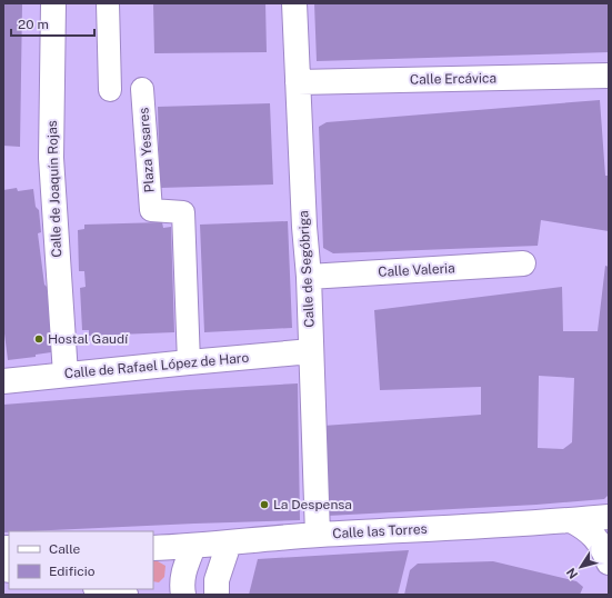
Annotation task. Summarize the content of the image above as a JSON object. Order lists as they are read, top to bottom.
{
  "streets": {
    "street": [
      "Calle Ercávica",
      "Plaza Yesares",
      "Calle de Joaquín Rojas",
      "Calle de Segóbriga",
      "Calle Valeria",
      "Calle de Rafael López de Haro",
      "Calle las Torres"
    ]
  },
  "crossings": [
    ["Calle Ercávica", "Calle de Segóbriga"],
    ["Plaza Yesares", "Calle de Rafael López de Haro"],
    ["Calle de Joaquín Rojas", "Calle de Rafael López de Haro"],
    ["Calle de Segóbriga", "Calle Valeria"],
    ["Calle de Segóbriga", "Calle de Rafael López de Haro"],
    ["Calle de Segóbriga", "Calle las Torres"]
  ],
  "places": ["Hostal Gaudí", "La Despensa"],
  "legend": ["Calle", "Edificio"],
  "scale_bar": "20 m",
  "north": "bottom left"
}
